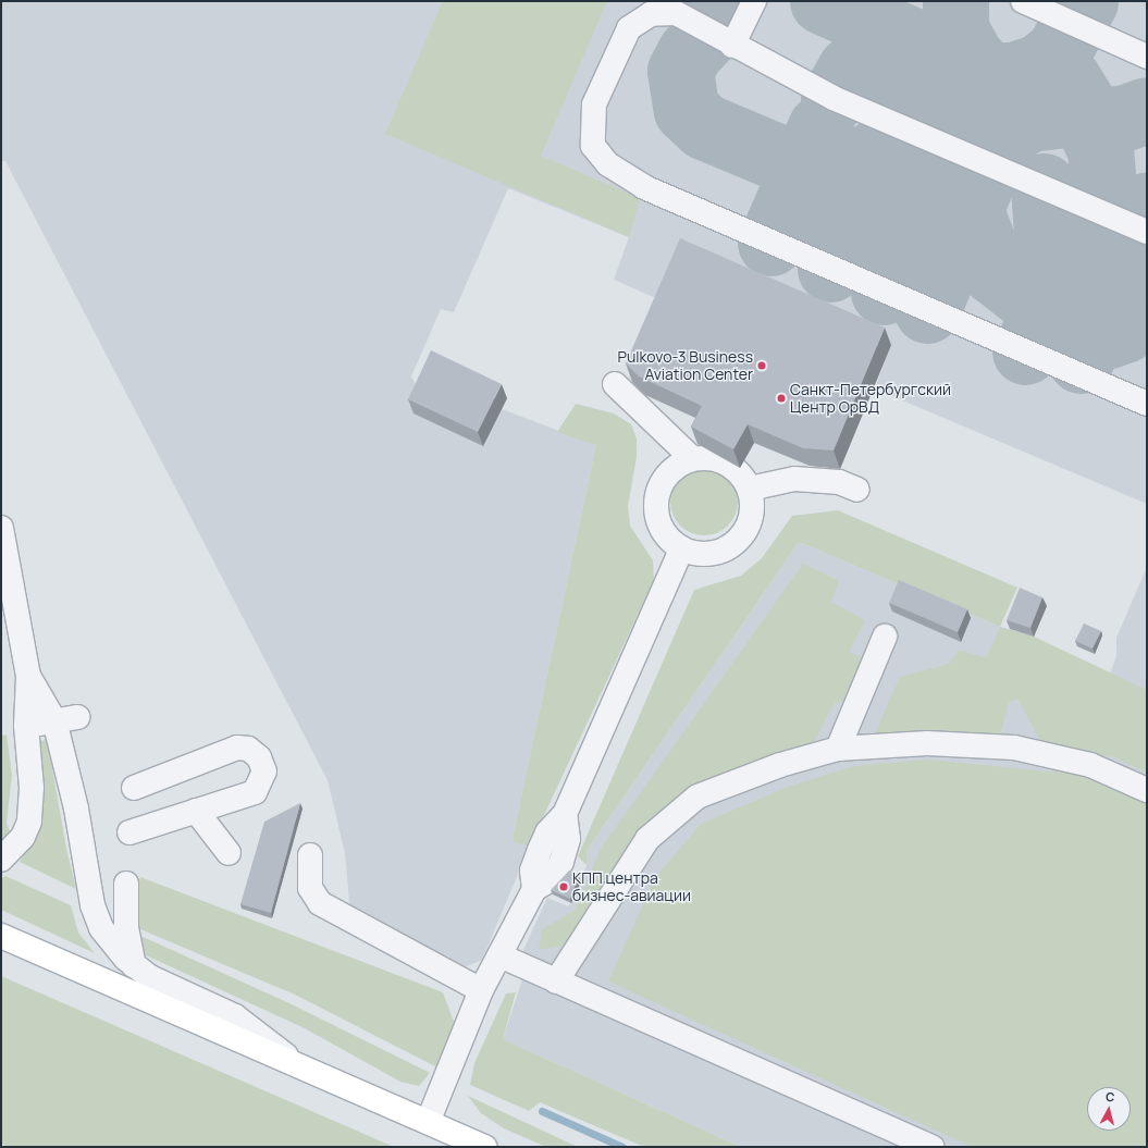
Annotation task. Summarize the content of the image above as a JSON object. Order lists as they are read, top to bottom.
{
  "places": ["Pulkovo-3 Business Aviation Center", "Санкт-Петербургский Центр ОрВД", "КПП центра бизнес-авиации"],
  "north": "top"
}
